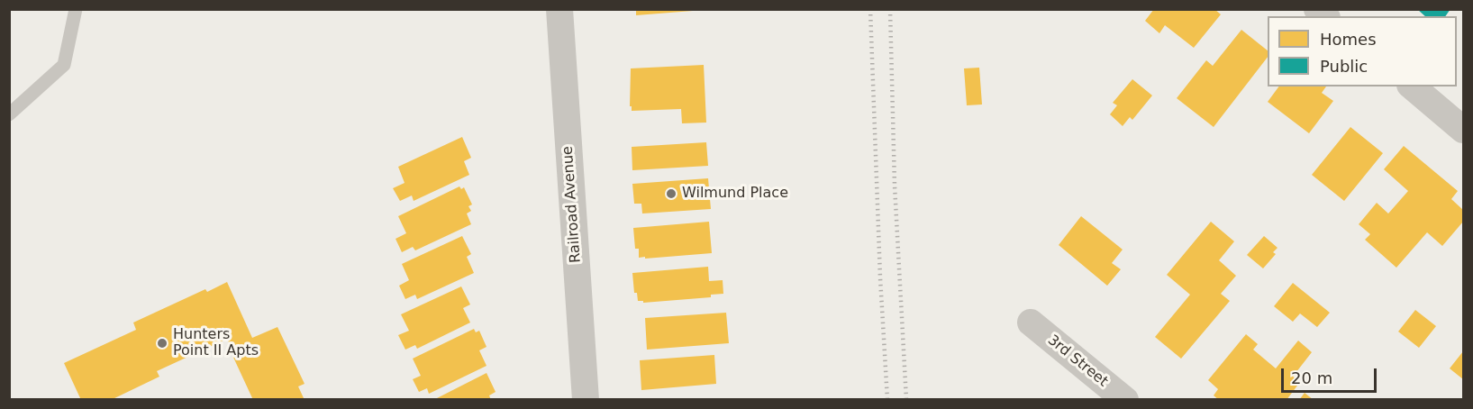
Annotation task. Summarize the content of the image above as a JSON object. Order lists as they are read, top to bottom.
{
  "streets": {
    "street": ["Railroad Avenue", "3rd Street"]
  },
  "places": ["Wilmund Place", "Hunters Point II Apts"],
  "legend": ["Homes", "Public"],
  "scale_bar": "20 m"
}
